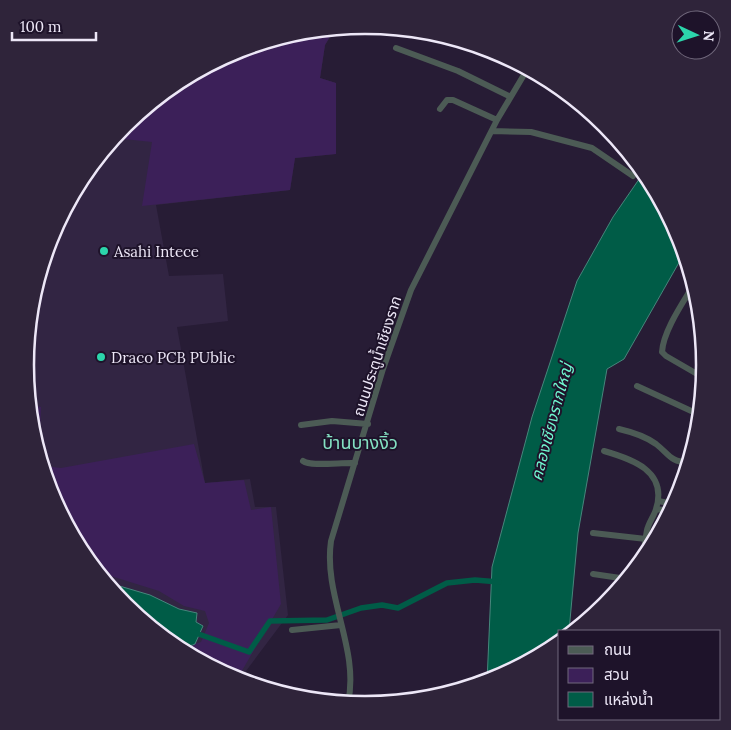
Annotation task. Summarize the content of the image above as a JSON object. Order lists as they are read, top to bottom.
{
  "streets": {
    "street": ["ถนนประตูน้ำเชียงราก"]
  },
  "districts": ["บ้านบางงิ้ว"],
  "water": ["คลองเชียงรากใหญ่"],
  "places": ["Asahi Intece", "Draco PCB PUblic"],
  "legend": ["ถนน", "สวน", "แหล่งน้ำ"],
  "scale_bar": "100 m",
  "north": "right"
}
